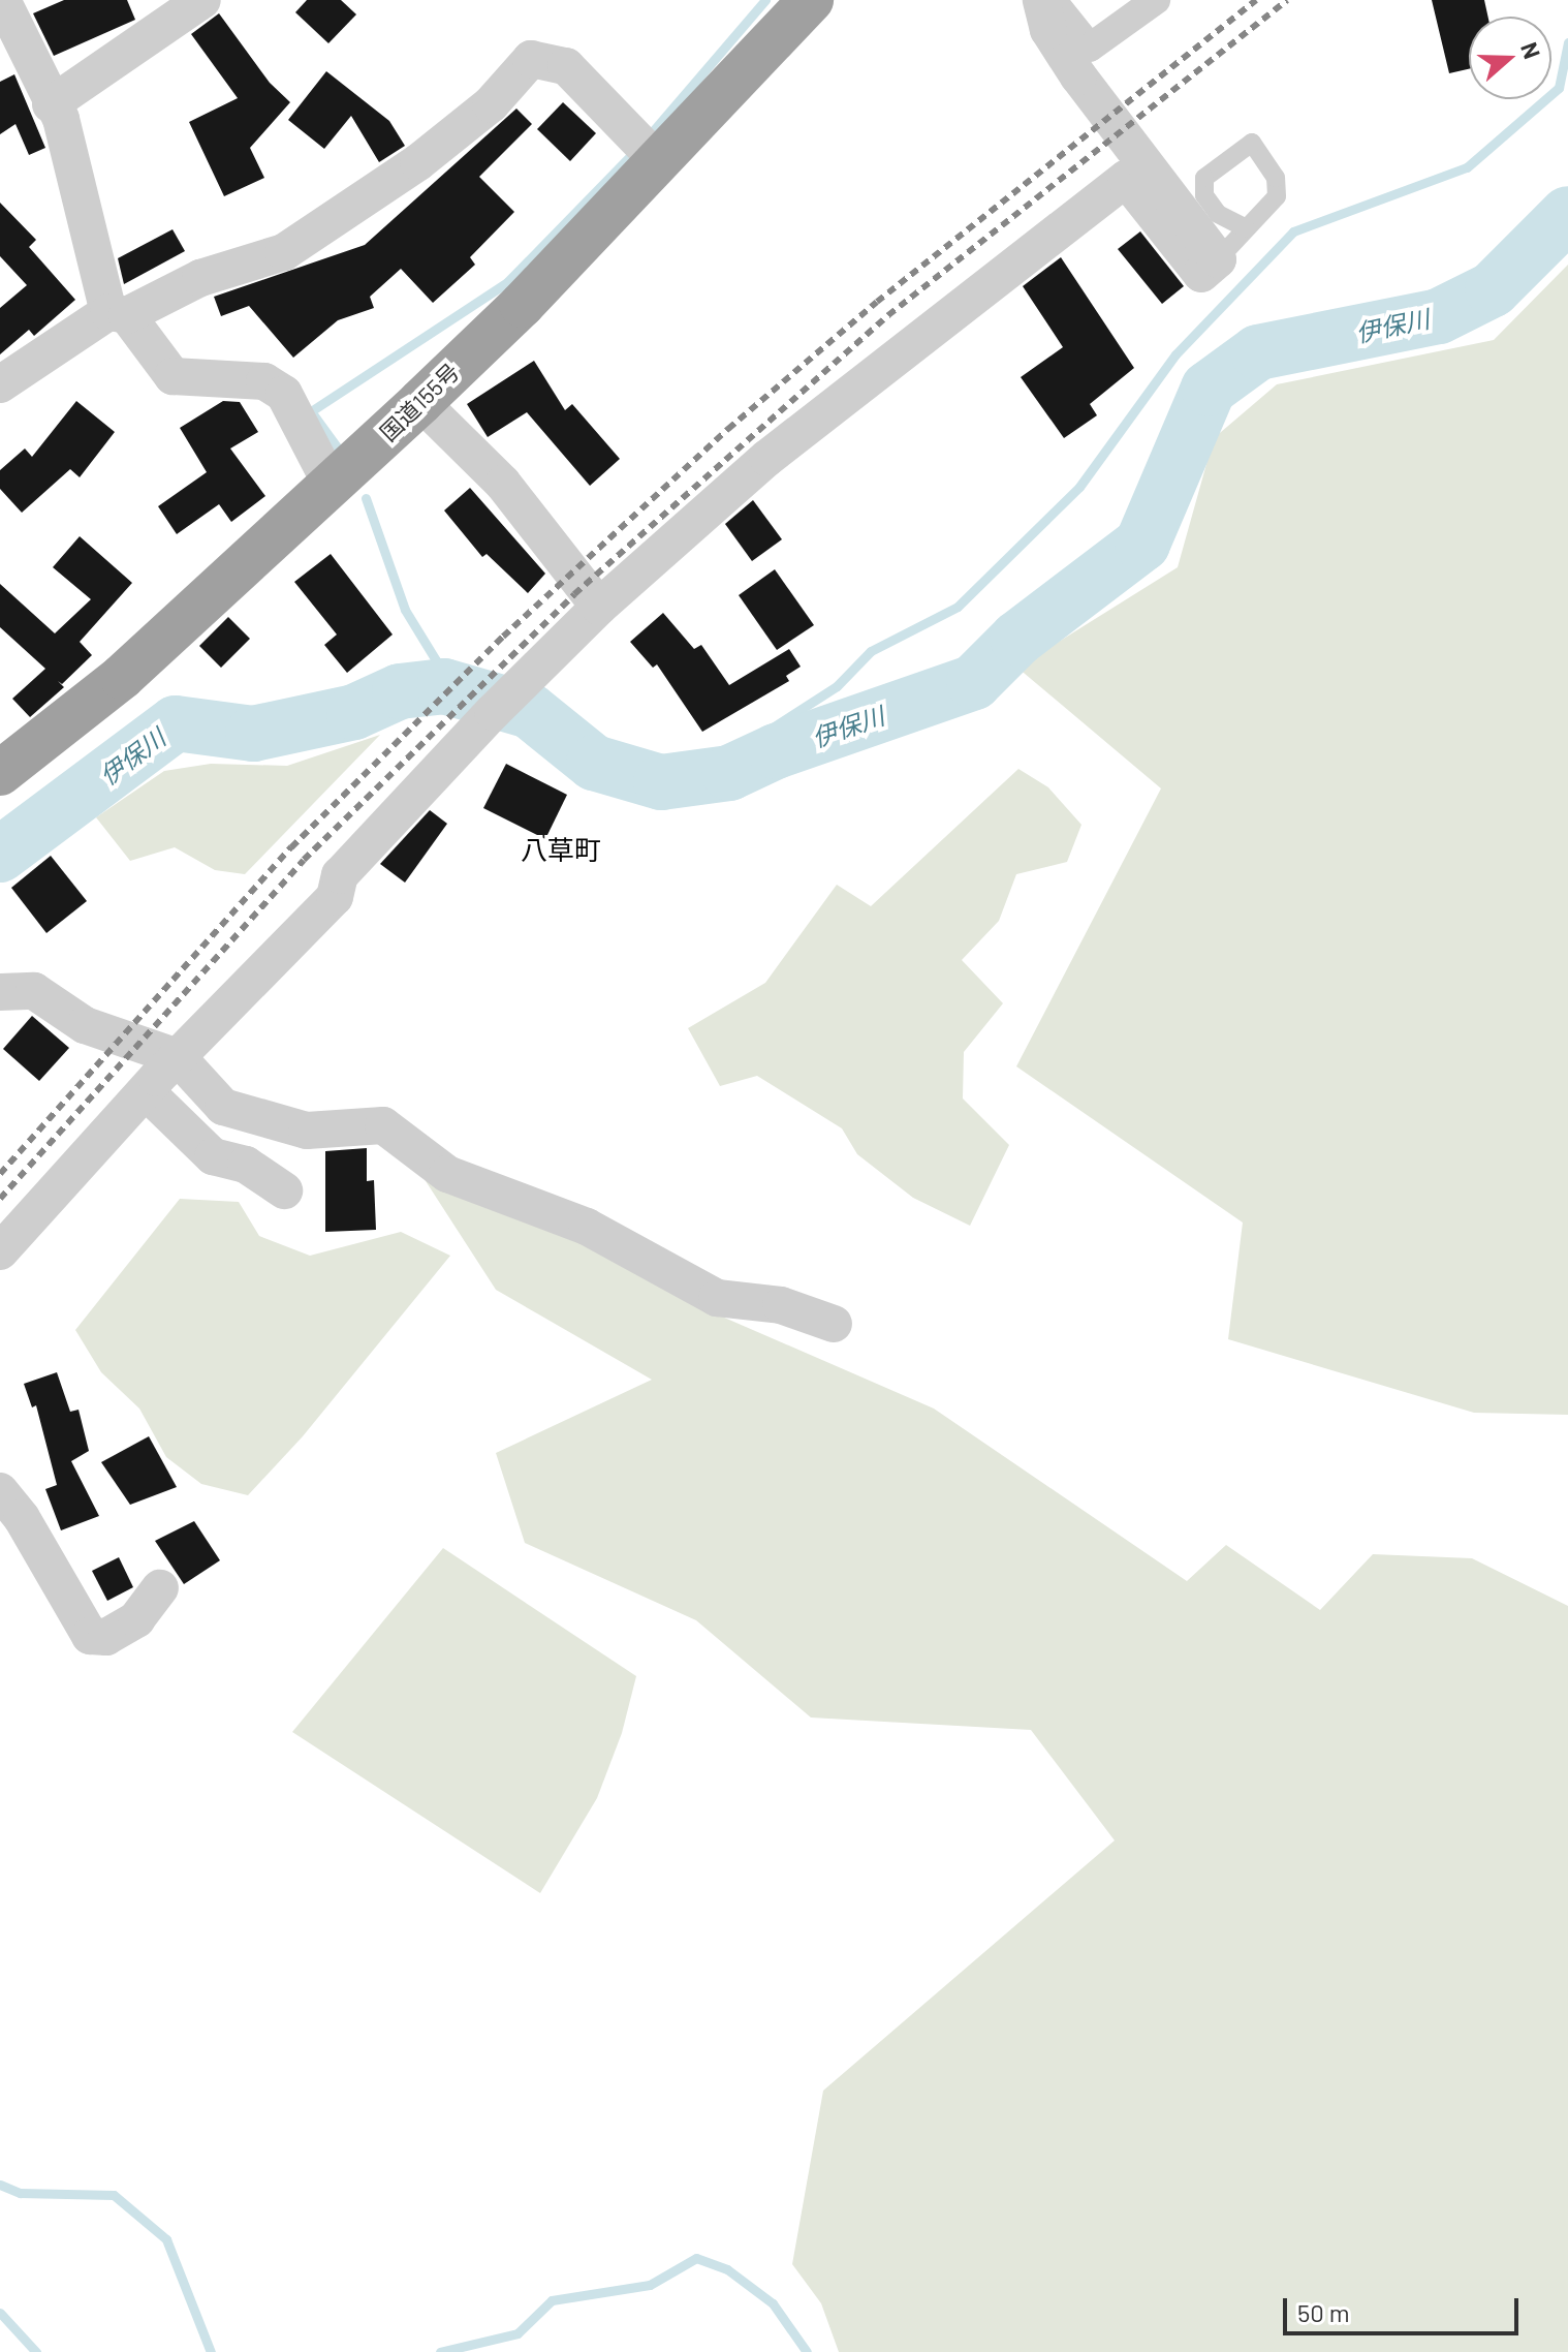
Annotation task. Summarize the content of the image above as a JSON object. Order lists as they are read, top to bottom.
{
  "streets": {
    "highway": ["国道155号"]
  },
  "districts": ["八草町"],
  "water": ["伊保川"],
  "scale_bar": "50 m",
  "north": "right"
}
